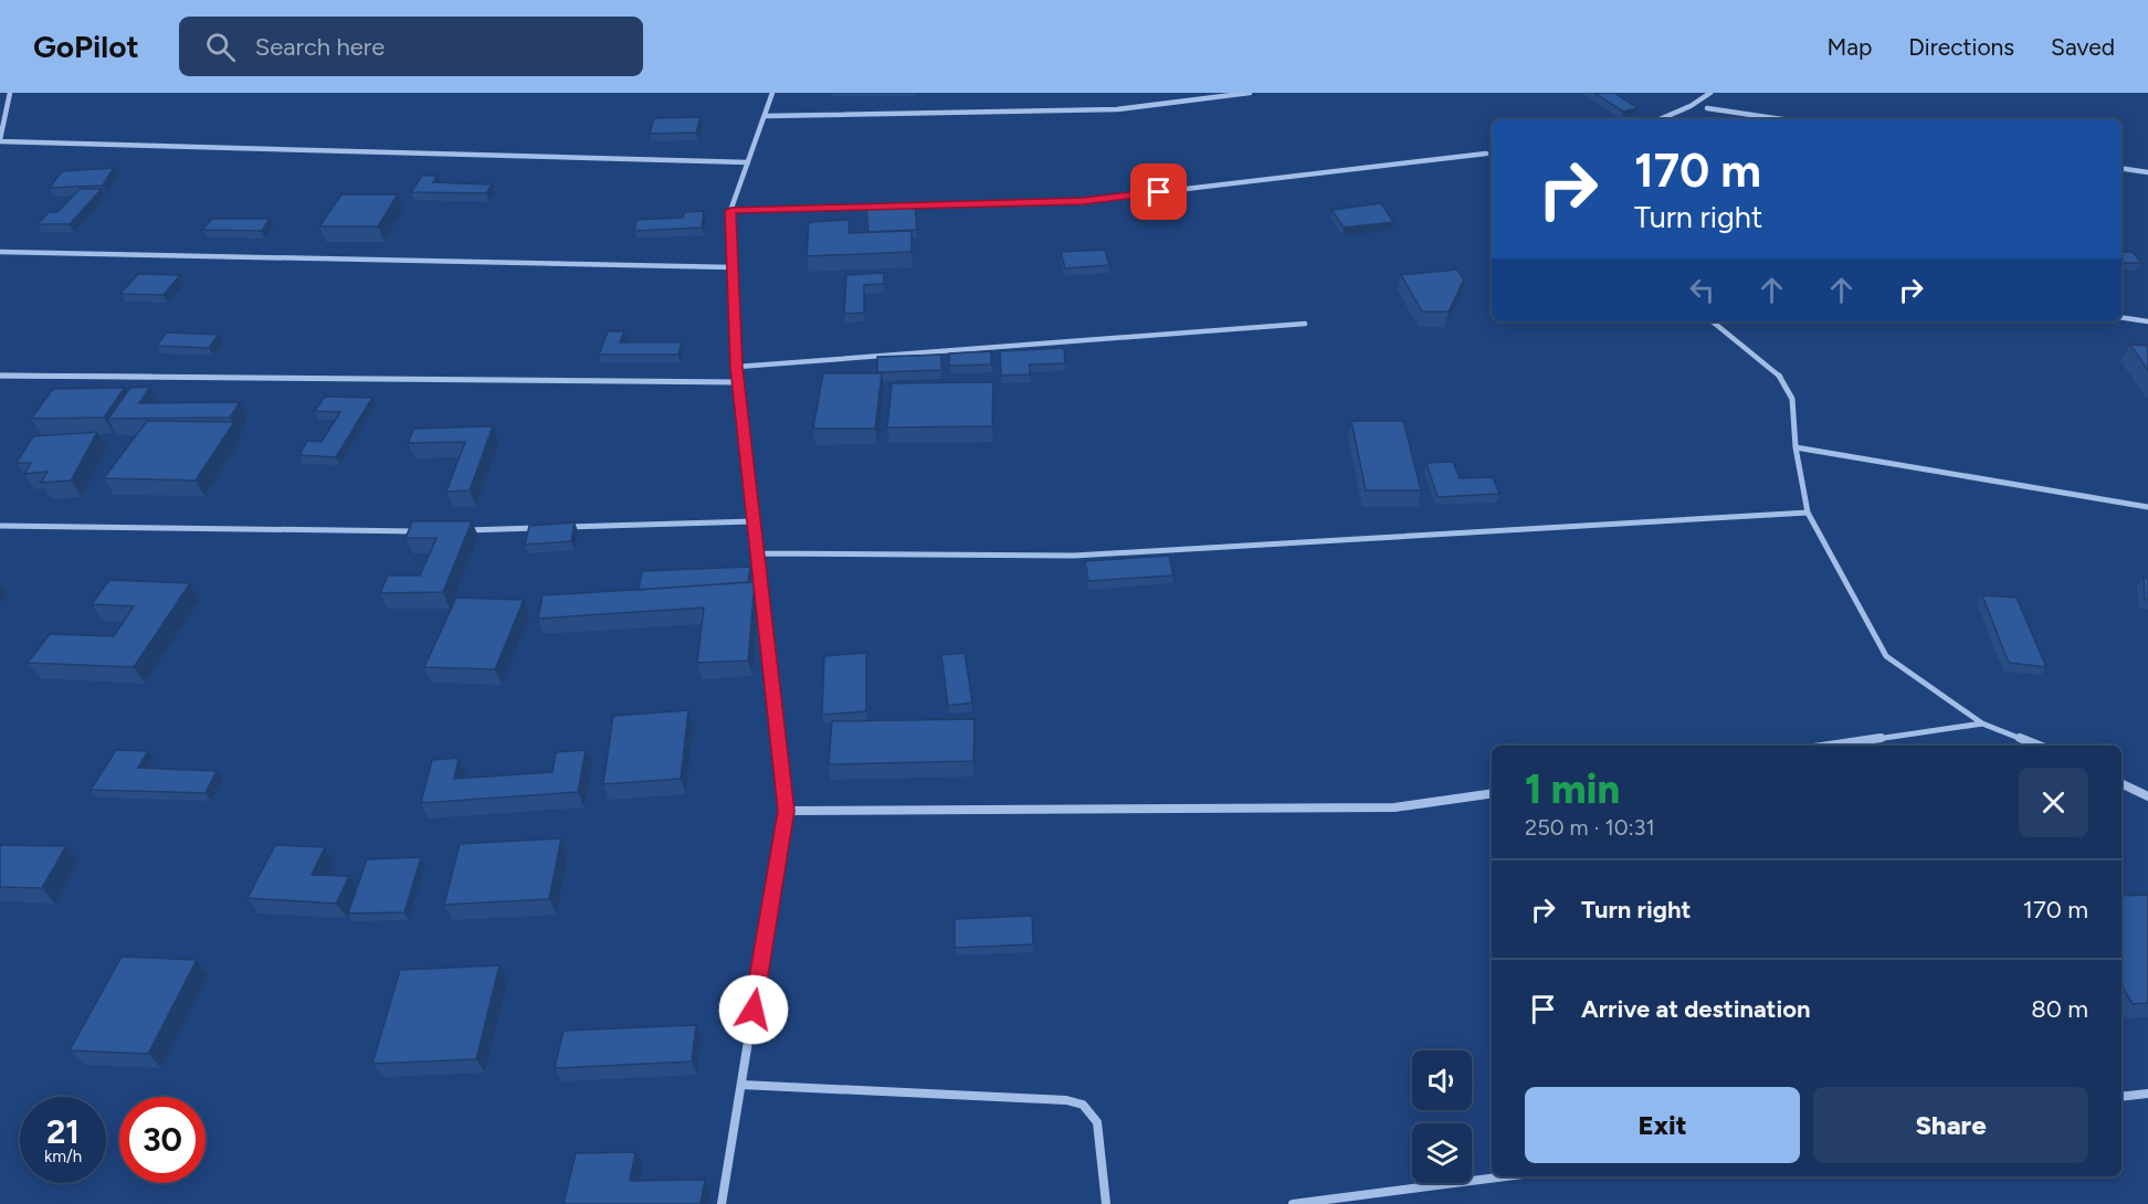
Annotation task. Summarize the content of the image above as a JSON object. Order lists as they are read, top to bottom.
{
  "page": {
    "header": "GoPilot",
    "search": "Search here",
    "nav": ["Map", "Directions", "Saved"],
    "turn": ["170 m", "Turn right"],
    "heading": ["1 min", "250 m · 10:31"],
    "list": [
      {
        "name": "Turn right",
        "value": "170 m"
      },
      {
        "name": "Arrive at destination",
        "value": "80 m"
      }
    ],
    "buttons": ["Exit", "Share"],
    "speed": "21 km/h",
    "limit": "30"
  }
}
